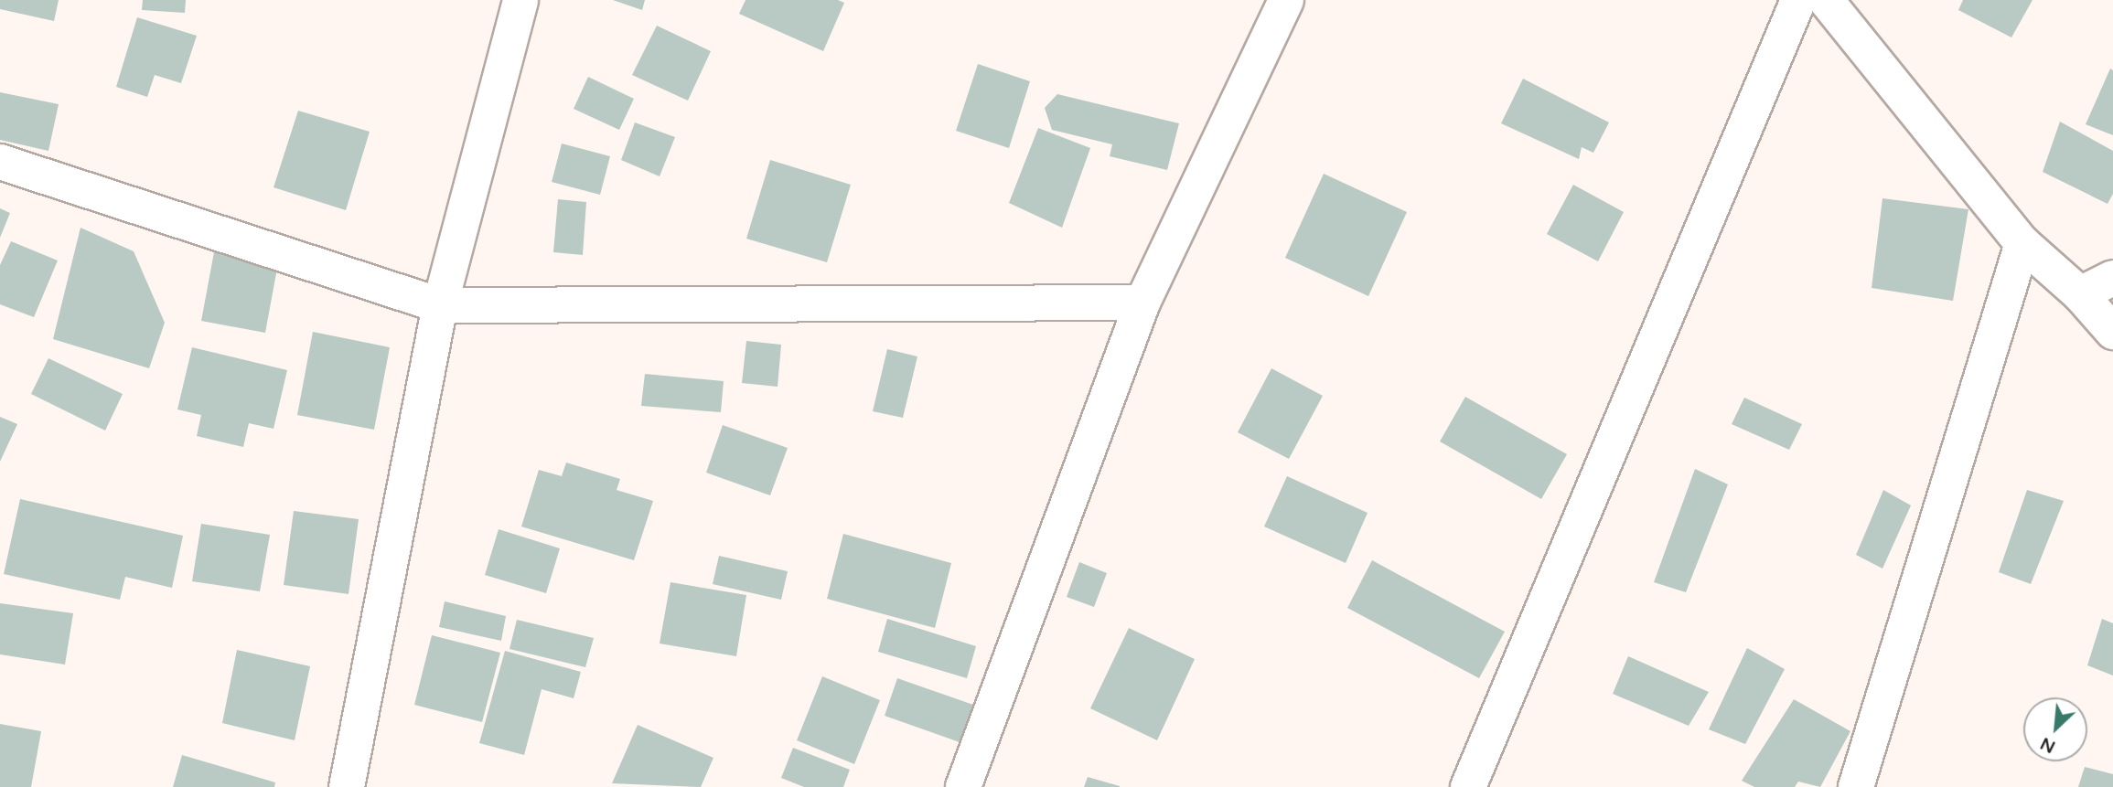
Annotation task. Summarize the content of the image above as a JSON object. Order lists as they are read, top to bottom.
{
  "north": "bottom left"
}
